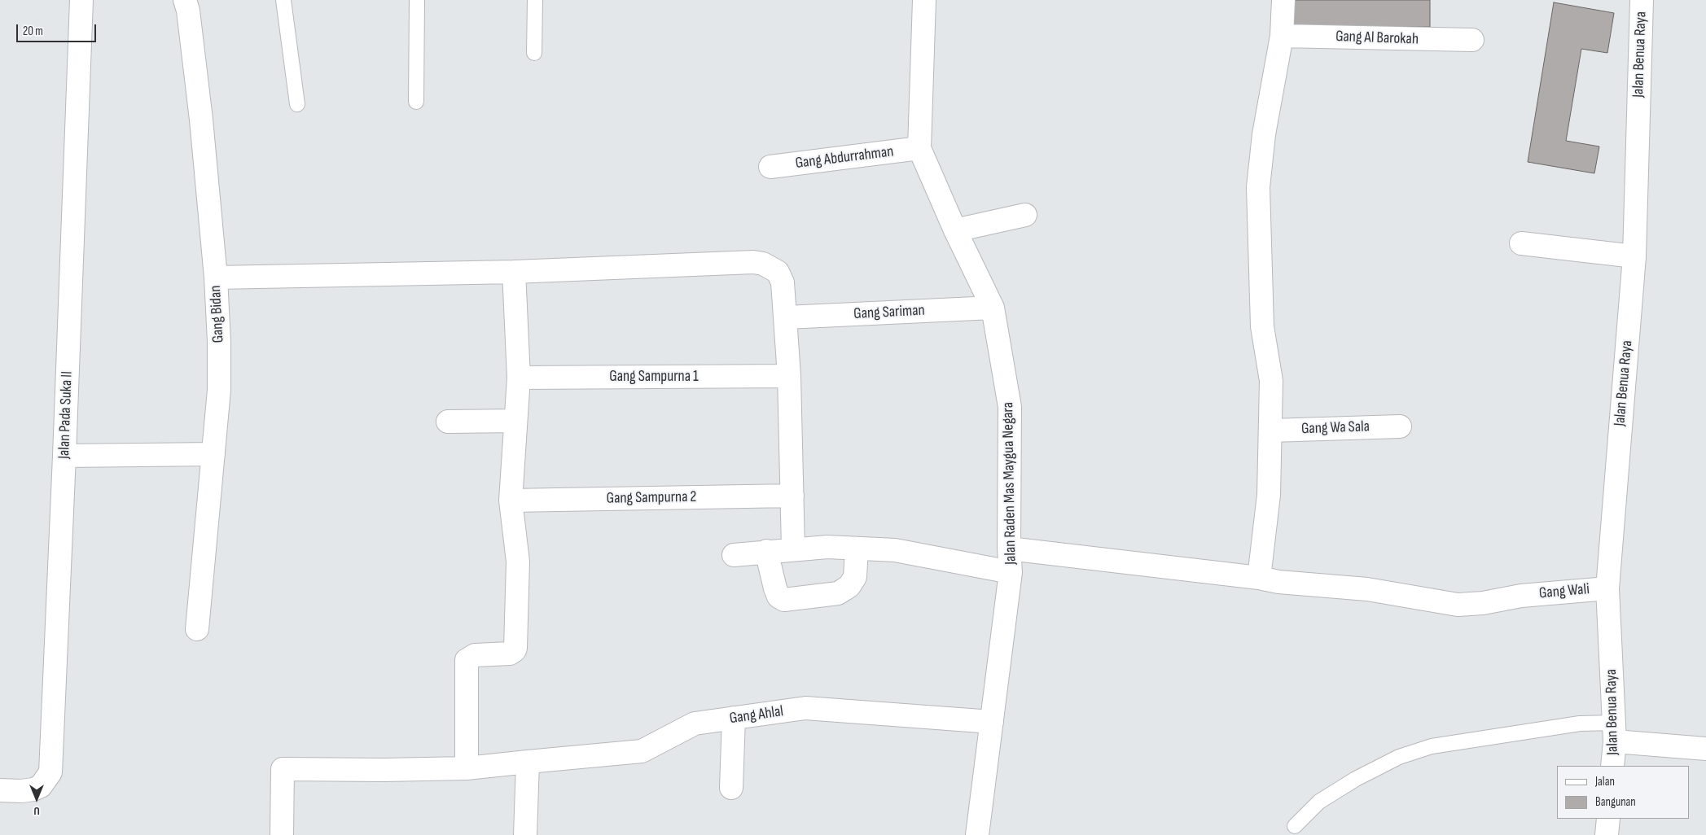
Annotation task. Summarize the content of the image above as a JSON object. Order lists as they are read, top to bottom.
{
  "streets": {
    "street": [
      "Gang Al Barokah",
      "Jalan Benua Raya",
      "Gang Abdurrahman",
      "Gang Sariman",
      "Gang Bidan",
      "Gang Sampurna 1",
      "Jalan Pada Suka II",
      "Gang Wa Sala",
      "Jalan Raden Mas Maygua Negara",
      "Gang Sampurna 2",
      "Gang Wali",
      "Gang Ahlal"
    ]
  },
  "crossings": [
    ["Jalan Benua Raya", "Gang Wali"],
    ["Gang Abdurrahman", "Jalan Raden Mas Maygua Negara"],
    ["Gang Sariman", "Jalan Raden Mas Maygua Negara"],
    ["Jalan Raden Mas Maygua Negara", "Gang Wali"],
    ["Jalan Raden Mas Maygua Negara", "Gang Ahlal"]
  ],
  "legend": ["Jalan", "Bangunan"],
  "scale_bar": "20 m",
  "north": "bottom"
}
